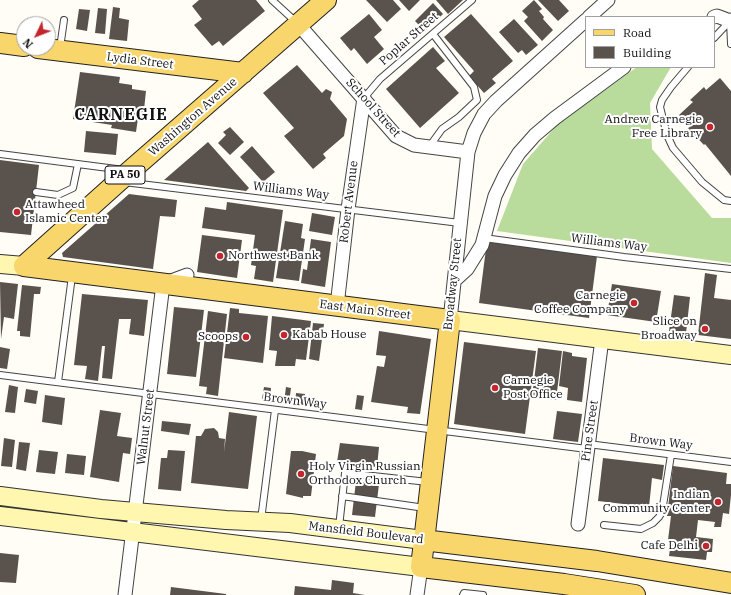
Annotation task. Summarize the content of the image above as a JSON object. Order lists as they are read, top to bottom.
{
  "streets": {
    "main road": [
      "Lydia Street",
      "Washington Avenue",
      "PA 50",
      "Broadway Street",
      "East Main Street",
      "Mansfield Boulevard"
    ],
    "street": [
      "School Street",
      "Robert Avenue",
      "Walnut Street",
      "Pine Street"
    ],
    "lane": ["Poplar Street", "Williams Way", "Brown Way"]
  },
  "crossings": [
    ["Poplar Street", "School Street"],
    ["Poplar Street", "Robert Avenue"],
    ["Lydia Street", "Washington Avenue"],
    ["School Street", "Washington Avenue"],
    ["School Street", "Robert Avenue"],
    ["School Street", "Broadway Street"],
    ["Washington Avenue", "Williams Way"],
    ["Washington Avenue", "East Main Street"],
    ["Williams Way", "Robert Avenue"],
    ["Williams Way", "Broadway Street"],
    ["Robert Avenue", "East Main Street"],
    ["Broadway Street", "East Main Street"],
    ["Broadway Street", "Brown Way"],
    ["Broadway Street", "Mansfield Boulevard"],
    ["East Main Street", "Walnut Street"],
    ["East Main Street", "Pine Street"],
    ["Brown Way", "Walnut Street"],
    ["Brown Way", "Pine Street"],
    ["Walnut Street", "Mansfield Boulevard"]
  ],
  "districts": ["CARNEGIE"],
  "places": [
    "Andrew Carnegie Free Library",
    "Attawheed Islamic Center",
    "Northwest Bank",
    "Carnegie Coffee Company",
    "Slice on Broadway",
    "Kabab House",
    "Scoops",
    "Carnegie Post Office",
    "Holy Virgin Russian Orthodox Church",
    "Indian Community Center",
    "Cafe Delhi"
  ],
  "legend": ["Road", "Building"],
  "north": "bottom left"
}
